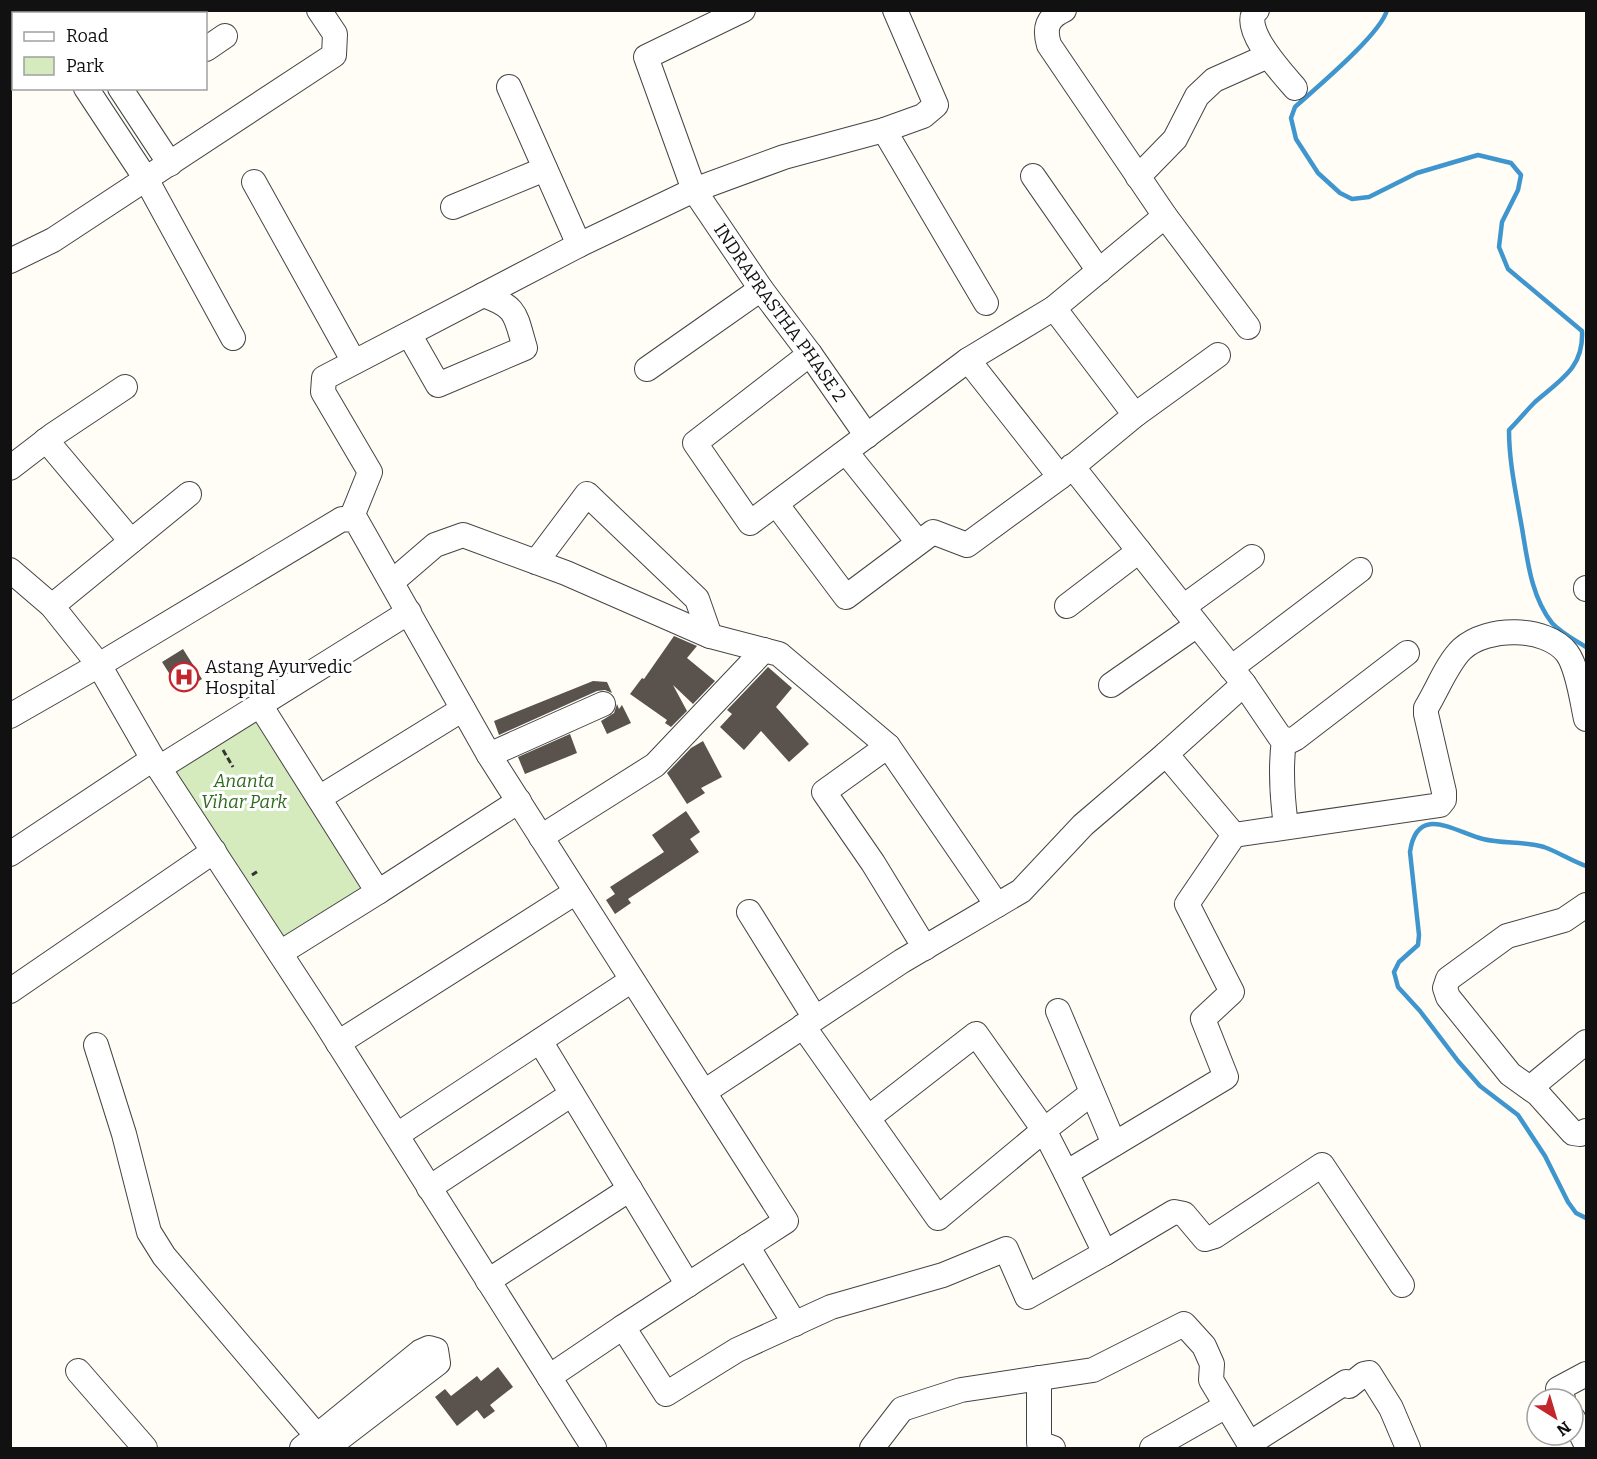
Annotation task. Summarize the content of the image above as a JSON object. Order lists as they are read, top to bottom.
{
  "streets": {
    "street": ["INDRAPRASTHA PHASE 2"]
  },
  "parks": ["Ananta Vihar Park"],
  "places": {
    "hospital": ["Astang Ayurvedic Hospital"]
  },
  "legend": ["Road", "Park"],
  "north": "bottom right"
}
